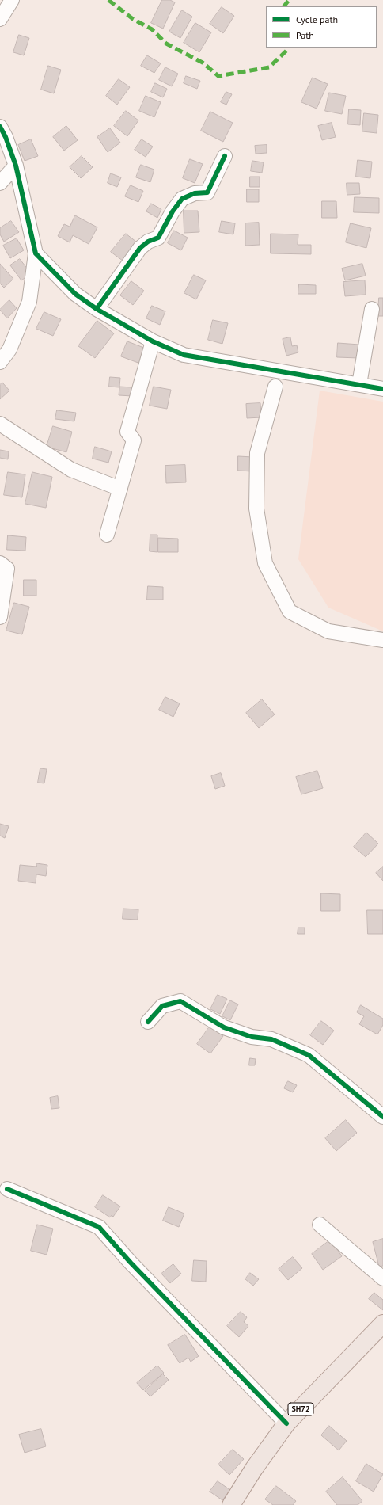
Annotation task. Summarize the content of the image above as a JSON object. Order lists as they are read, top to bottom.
{
  "streets": {
    "main road": ["SH72"]
  },
  "legend": ["Cycle path", "Path"]
}
